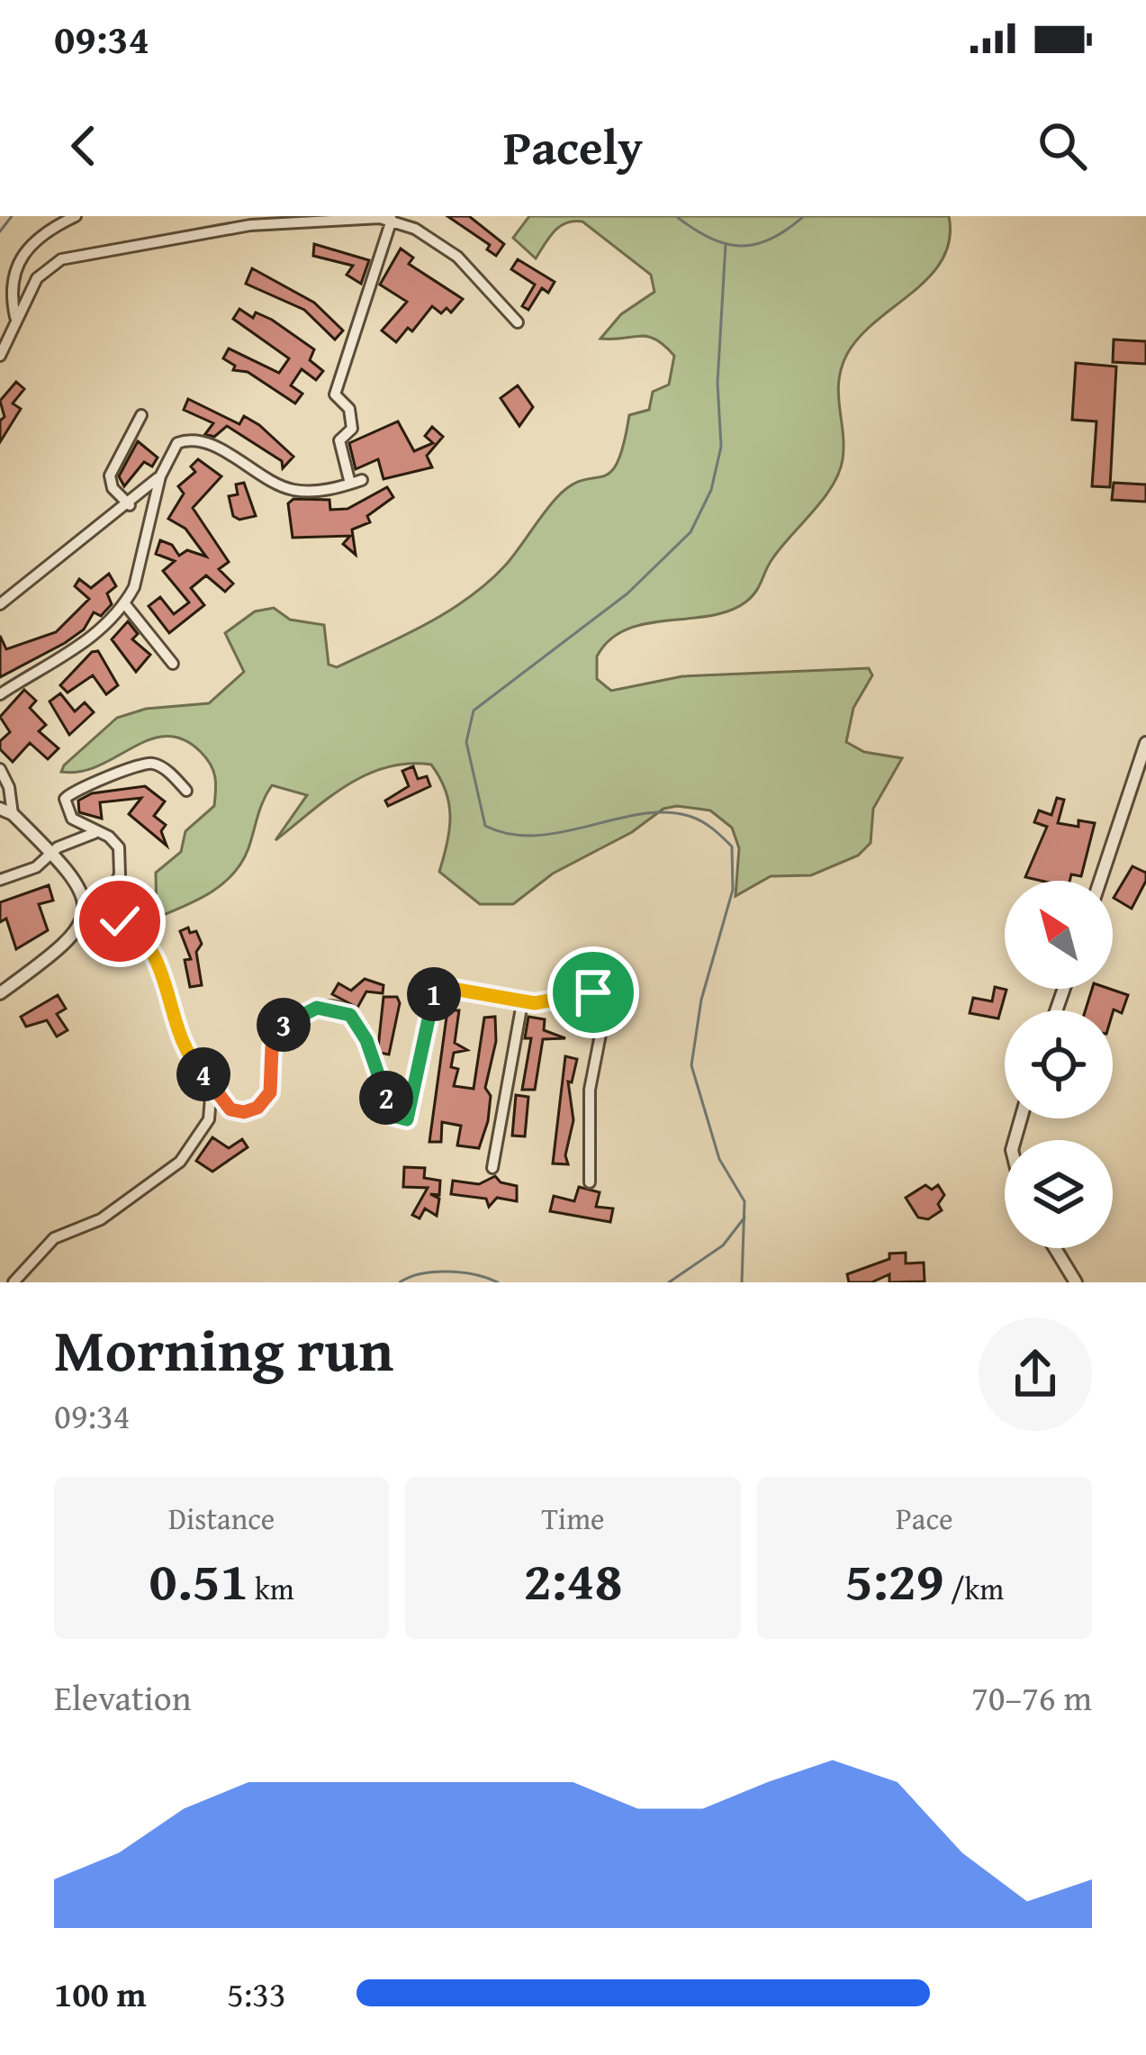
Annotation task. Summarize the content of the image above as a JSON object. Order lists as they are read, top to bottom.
{
  "north": "top left",
  "page": {
    "status": "09:34",
    "header": "Pacely",
    "pins": [
      "1",
      "3",
      "4",
      "2"
    ],
    "heading": ["Morning run", "09:34"],
    "stats": [
      ["Distance", "0.51 km"],
      ["Time", "2:48"],
      ["Pace", "5:29 /km"]
    ],
    "chart": ["Elevation", "70–76 m"],
    "list": [
      {
        "name": "100 m",
        "note": "5:33"
      }
    ]
  }
}
